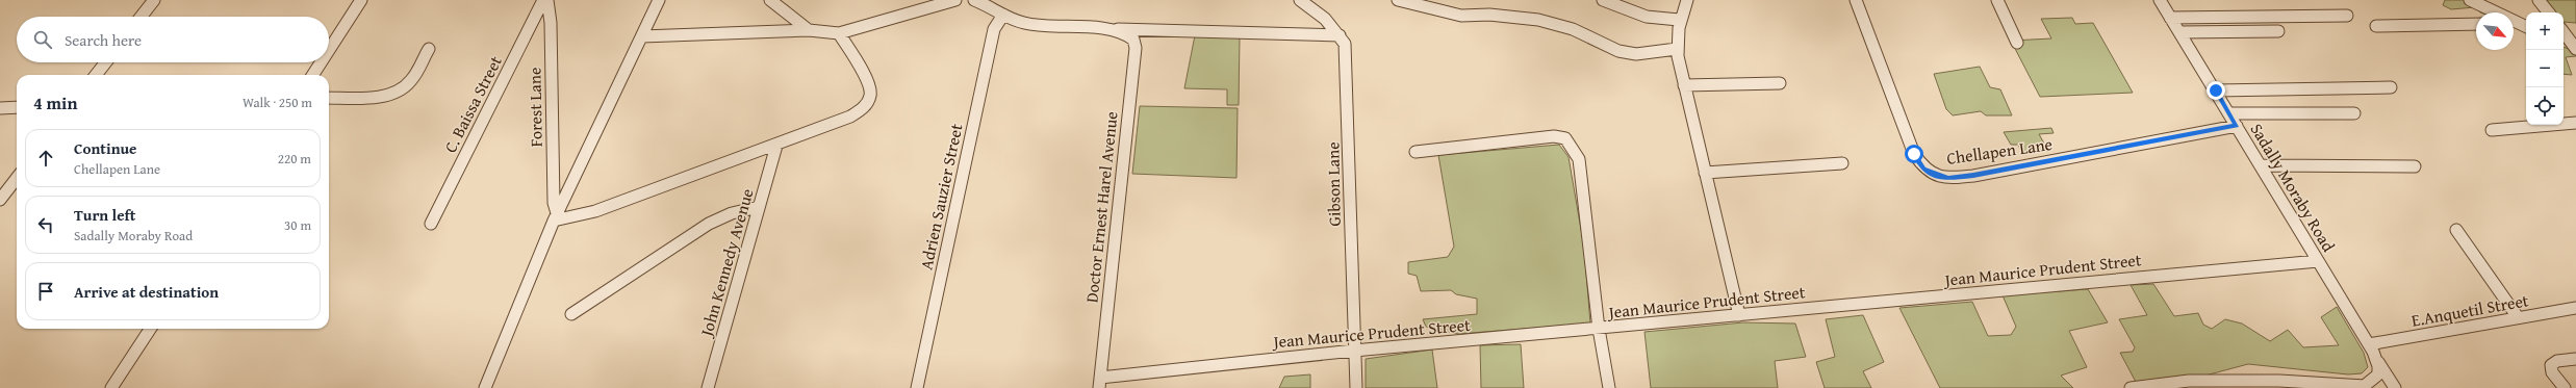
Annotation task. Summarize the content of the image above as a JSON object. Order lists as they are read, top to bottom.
{
  "streets": {
    "street": [
      "C. Baissa Street",
      "Forest Lane",
      "Chellapen Lane",
      "Gibson Lane",
      "Sadally Moraby Road",
      "Adrien Sauzier Street",
      "Doctor Ernest Harel Avenue",
      "John Kennedy Avenue",
      "Jean Maurice Prudent Street",
      "E.Anquetil Street"
    ]
  },
  "crossings": [
    ["Chellapen Lane", "Sadally Moraby Road"],
    ["Gibson Lane", "Jean Maurice Prudent Street"],
    ["Sadally Moraby Road", "Jean Maurice Prudent Street"],
    ["Sadally Moraby Road", "E.Anquetil Street"],
    ["Doctor Ernest Harel Avenue", "Jean Maurice Prudent Street"]
  ],
  "north": "bottom right",
  "page": {
    "map_buttons": ["+", "−"],
    "search": "Search here",
    "heading": ["4 min", "Walk · 250 m"],
    "list": [
      ["Continue", "Chellapen Lane", "220 m"],
      ["Turn left", "Sadally Moraby Road", "30 m"],
      "Arrive at destination"
    ]
  }
}
